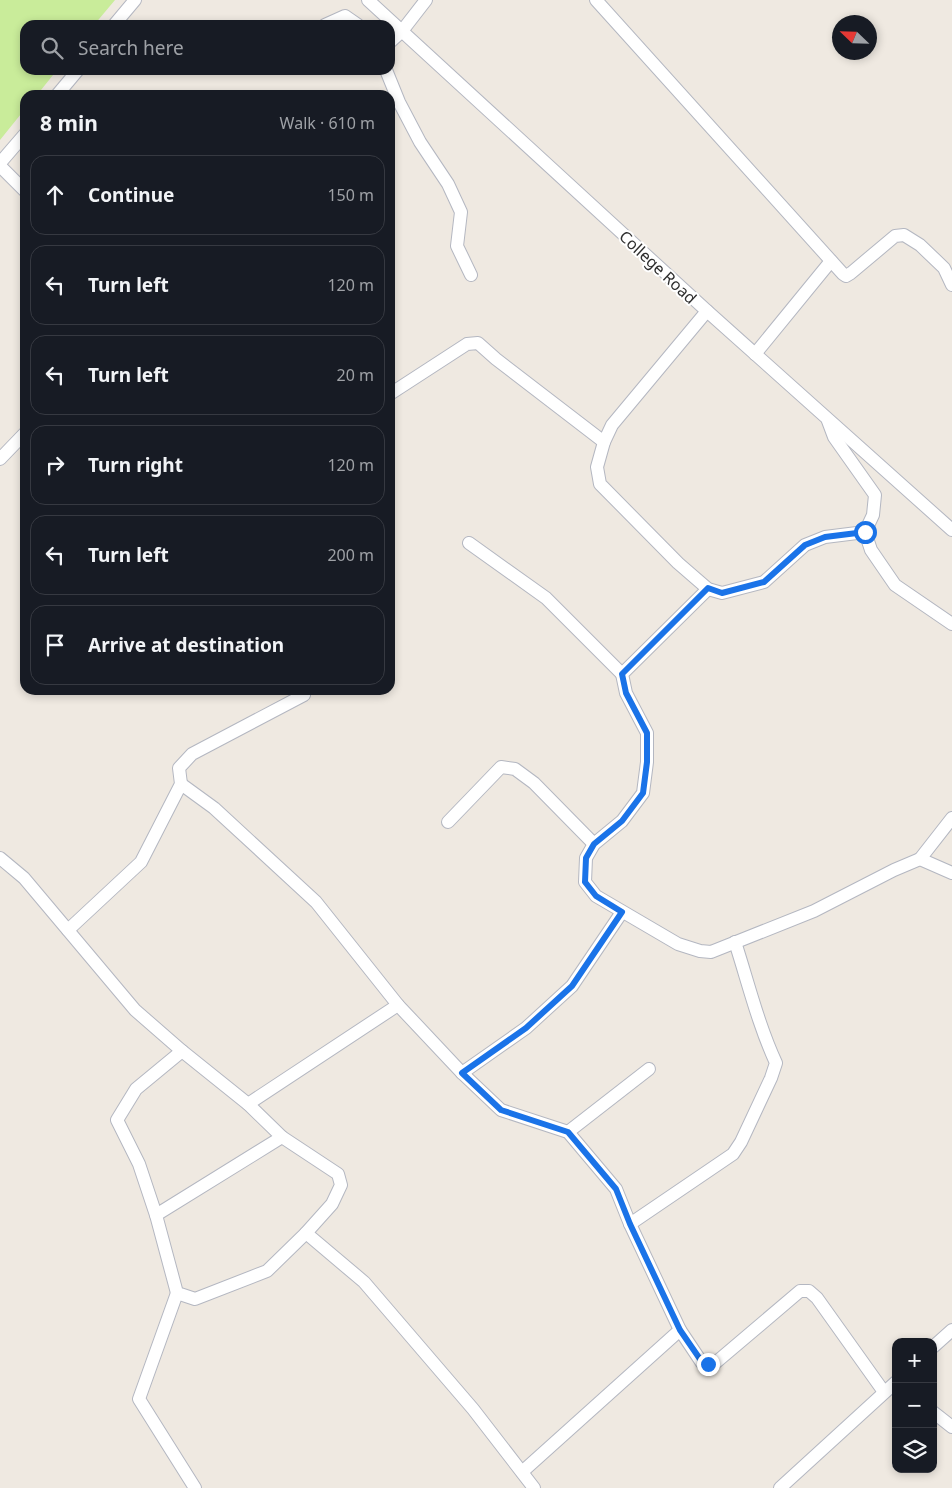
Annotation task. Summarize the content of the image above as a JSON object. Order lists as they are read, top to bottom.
{
  "streets": {
    "street": ["College Road"]
  },
  "north": "top left",
  "page": {
    "search": "Search here",
    "heading": ["8 min", "Walk · 610 m"],
    "list": [
      ["Continue", "150 m"],
      ["Turn left", "120 m"],
      ["Turn left", "20 m"],
      ["Turn right", "120 m"],
      ["Turn left", "200 m"],
      "Arrive at destination"
    ],
    "map_buttons": ["+", "−"]
  }
}
